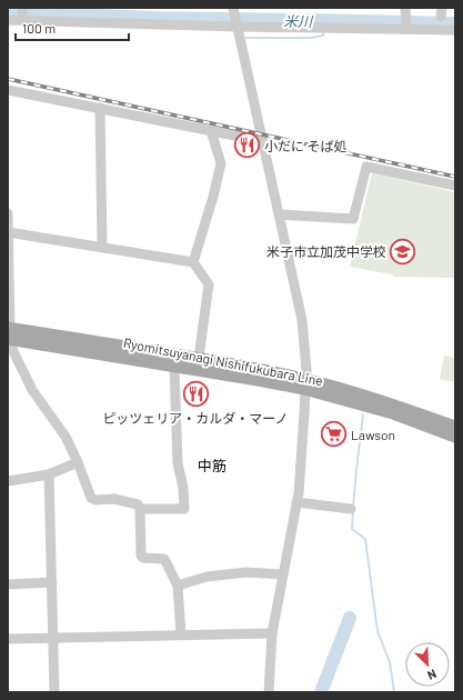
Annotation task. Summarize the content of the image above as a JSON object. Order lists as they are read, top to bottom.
{
  "streets": {
    "main road": ["Ryomitsuyanagi Nishifukubara Line"]
  },
  "districts": ["中筋"],
  "water": ["米川"],
  "places": {
    "restaurant": ["小だに そば処", "ピッツェリア・カルダ・マーノ"],
    "school or university": ["米子市立加茂中学校"],
    "supermarket": ["Lawson"]
  },
  "scale_bar": "100 m",
  "north": "bottom right"
}
